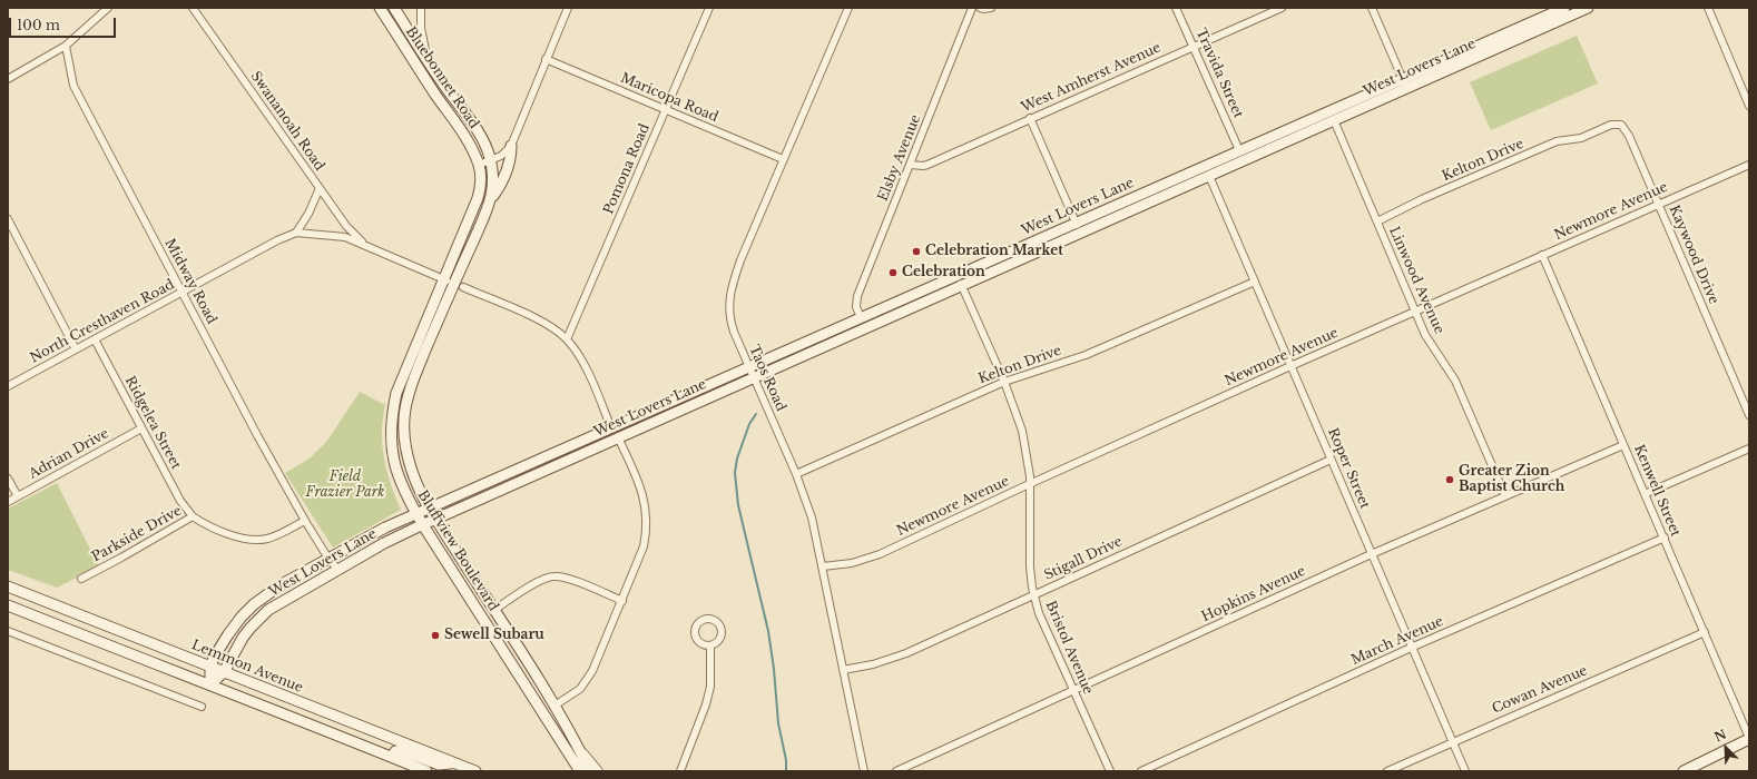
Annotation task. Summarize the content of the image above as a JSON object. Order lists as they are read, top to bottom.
{
  "streets": {
    "main road": [
      "West Lovers Lane",
      "Bluebonnet Road",
      "Bluffview Boulevard",
      "Lemmon Avenue"
    ],
    "street": [
      "Travida Street",
      "West Amherst Avenue",
      "Maricopa Road",
      "Swananoah Road",
      "Elsby Avenue",
      "Kelton Drive",
      "Pomona Road",
      "Newmore Avenue",
      "Kaywood Drive",
      "Linwood Avenue",
      "Midway Road",
      "North Cresthaven Road",
      "Taos Road",
      "Ridgelea Street",
      "Adrian Drive",
      "Roper Street",
      "Kenwell Street",
      "Parkside Drive",
      "Stigall Drive",
      "Hopkins Avenue",
      "March Avenue",
      "Bristol Avenue",
      "Cowan Avenue"
    ]
  },
  "crossings": [
    ["West Lovers Lane", "Travida Street"],
    ["West Lovers Lane", "Elsby Avenue"],
    ["West Lovers Lane", "Linwood Avenue"],
    ["West Lovers Lane", "Midway Road"],
    ["West Lovers Lane", "North Cresthaven Road"],
    ["West Lovers Lane", "Taos Road"],
    ["West Lovers Lane", "Roper Street"],
    ["West Lovers Lane", "Bluffview Boulevard"],
    ["West Lovers Lane", "Bristol Avenue"],
    ["West Lovers Lane", "Lemmon Avenue"],
    ["Travida Street", "West Amherst Avenue"],
    ["Bluebonnet Road", "Bluffview Boulevard"],
    ["West Amherst Avenue", "Elsby Avenue"],
    ["Maricopa Road", "Pomona Road"],
    ["Maricopa Road", "Taos Road"],
    ["Swananoah Road", "North Cresthaven Road"],
    ["Kelton Drive", "Kaywood Drive"],
    ["Kelton Drive", "Linwood Avenue"],
    ["Kelton Drive", "Taos Road"],
    ["Kelton Drive", "Roper Street"],
    ["Kelton Drive", "Bristol Avenue"],
    ["Pomona Road", "North Cresthaven Road"],
    ["Newmore Avenue", "Kaywood Drive"],
    ["Newmore Avenue", "Linwood Avenue"],
    ["Newmore Avenue", "Taos Road"],
    ["Newmore Avenue", "Roper Street"],
    ["Newmore Avenue", "Kenwell Street"],
    ["Newmore Avenue", "Bristol Avenue"],
    ["Linwood Avenue", "Hopkins Avenue"],
    ["Midway Road", "North Cresthaven Road"],
    ["Midway Road", "Parkside Drive"],
    ["North Cresthaven Road", "Ridgelea Street"],
    ["North Cresthaven Road", "Bluffview Boulevard"],
    ["Taos Road", "Stigall Drive"],
    ["Ridgelea Street", "Adrian Drive"],
    ["Ridgelea Street", "Parkside Drive"],
    ["Roper Street", "Stigall Drive"],
    ["Roper Street", "Hopkins Avenue"],
    ["Roper Street", "March Avenue"],
    ["Roper Street", "Cowan Avenue"],
    ["Kenwell Street", "Hopkins Avenue"],
    ["Kenwell Street", "March Avenue"],
    ["Kenwell Street", "Cowan Avenue"],
    ["Stigall Drive", "Bristol Avenue"],
    ["Hopkins Avenue", "Bristol Avenue"]
  ],
  "parks": ["Field Frazier Park"],
  "places": [
    "Celebration Market",
    "Celebration",
    "Greater Zion Baptist Church",
    "Sewell Subaru"
  ],
  "scale_bar": "100 m",
  "north": "top left"
}
